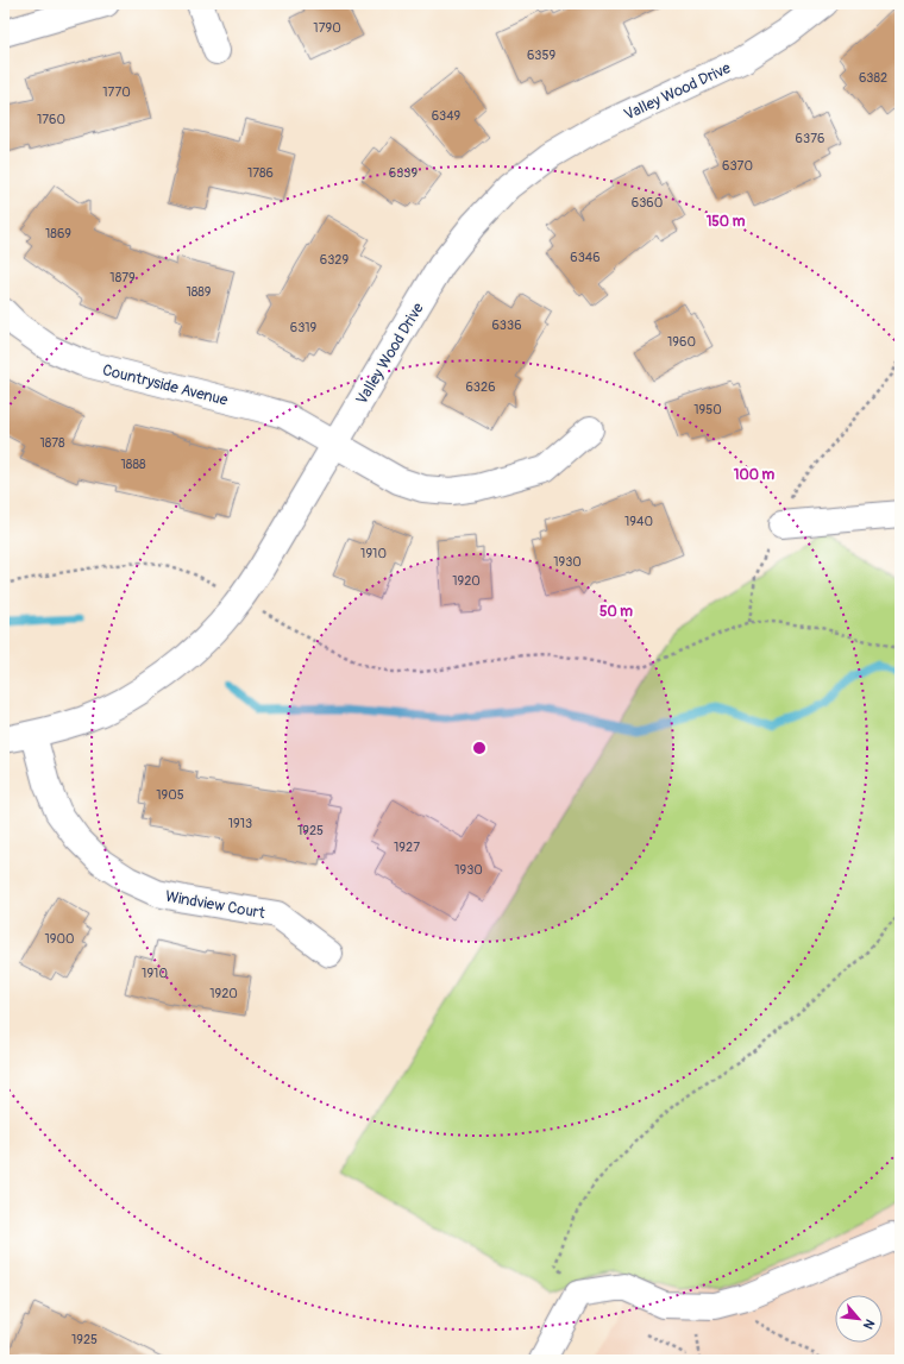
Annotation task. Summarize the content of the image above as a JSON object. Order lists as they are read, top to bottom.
{
  "streets": {
    "street": ["Valley Wood Drive", "Countryside Avenue", "Windview Court"]
  },
  "crossings": [
    ["Valley Wood Drive", "Countryside Avenue"],
    ["Valley Wood Drive", "Windview Court"]
  ],
  "house_numbers": [
    "1790",
    "6359",
    "6382",
    "1770",
    "6349",
    "1760",
    "6376",
    "6370",
    "1786",
    "6339",
    "6360",
    "1869",
    "6346",
    "6329",
    "1879",
    "1889",
    "6336",
    "6319",
    "1960",
    "6326",
    "1950",
    "1878",
    "1888",
    "1940",
    "1910",
    "1930",
    "1920",
    "1905",
    "1913",
    "1925",
    "1927",
    "1930",
    "1900",
    "1910",
    "1920",
    "1925"
  ],
  "north": "bottom right",
  "rings": ["150 m", "100 m", "50 m"]
}
